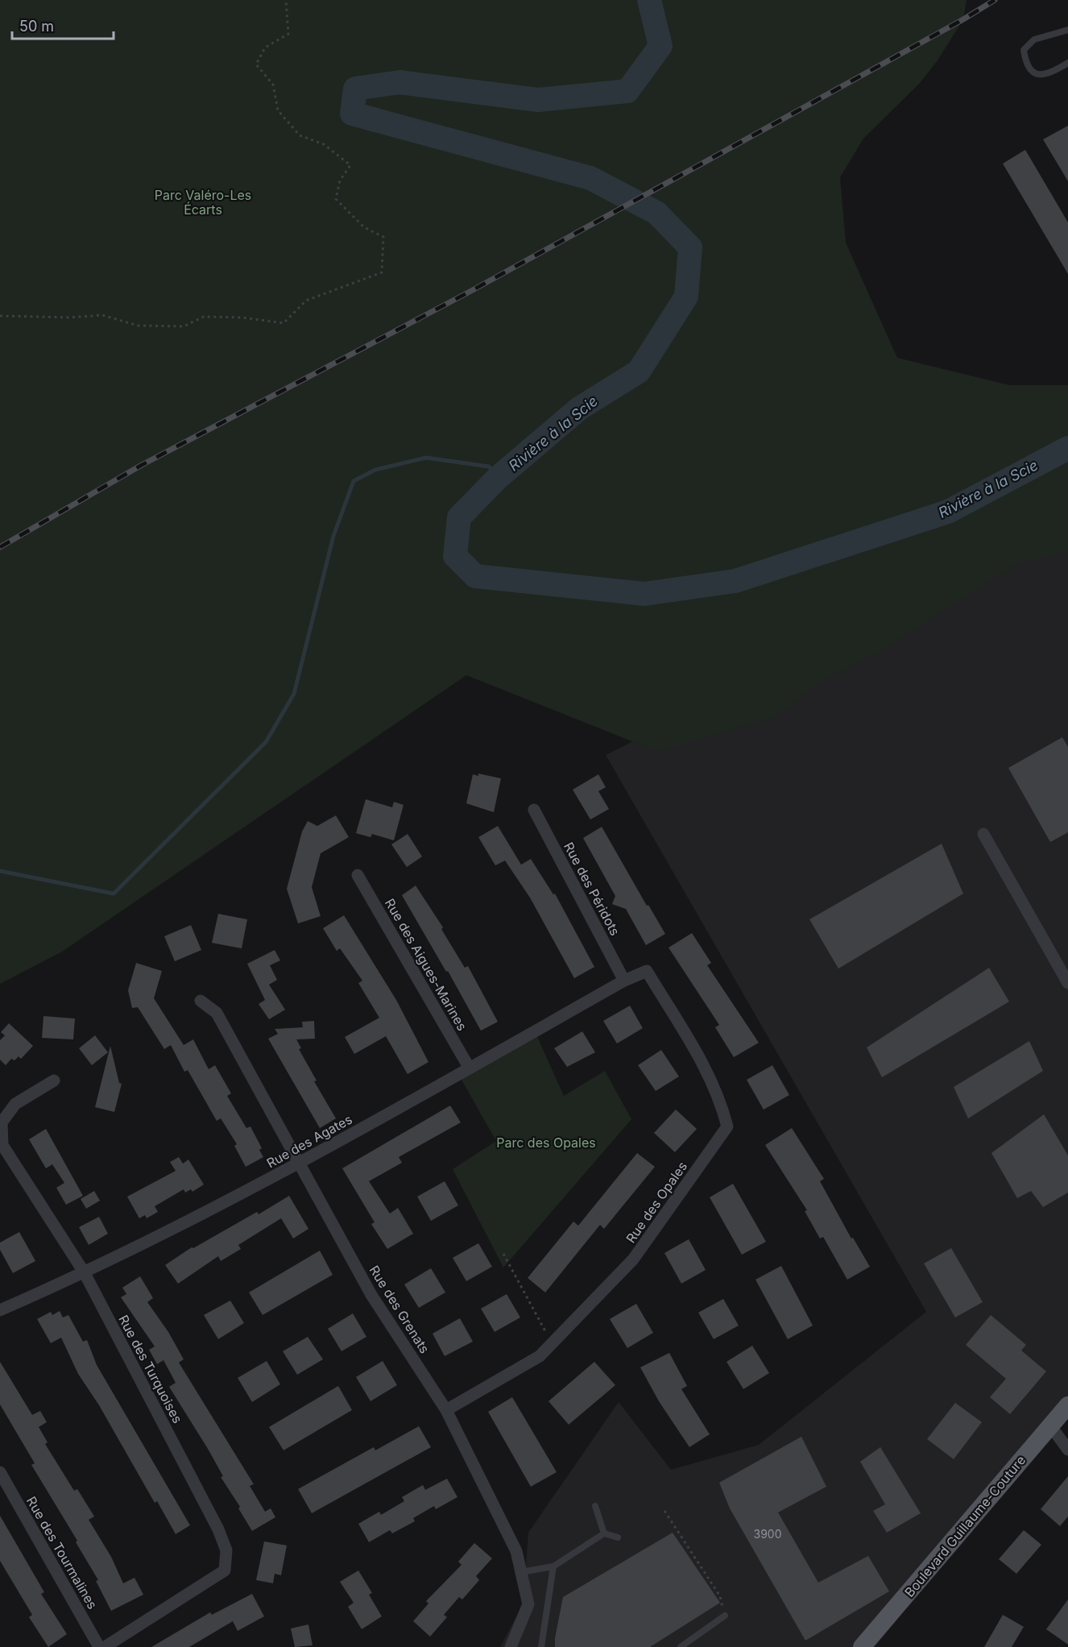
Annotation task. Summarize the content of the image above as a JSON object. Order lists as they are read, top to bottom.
{
  "streets": {
    "main road": ["Boulevard Guillaume-Couture"],
    "street": [
      "Rue des Péridots",
      "Rue des Aigues-Marines",
      "Rue des Agates",
      "Rue des Opales",
      "Rue des Grenats",
      "Rue des Turquoises",
      "Rue des Tourmalines"
    ]
  },
  "crossings": [
    ["Rue des Péridots", "Rue des Agates"],
    ["Rue des Péridots", "Rue des Opales"],
    ["Rue des Aigues-Marines", "Rue des Agates"],
    ["Rue des Agates", "Rue des Opales"],
    ["Rue des Agates", "Rue des Grenats"],
    ["Rue des Agates", "Rue des Turquoises"],
    ["Rue des Opales", "Rue des Grenats"]
  ],
  "water": ["Rivière à la Scie"],
  "parks": ["Parc Valéro-Les Écarts", "Parc des Opales"],
  "house_numbers": ["3900"],
  "scale_bar": "50 m"
}
